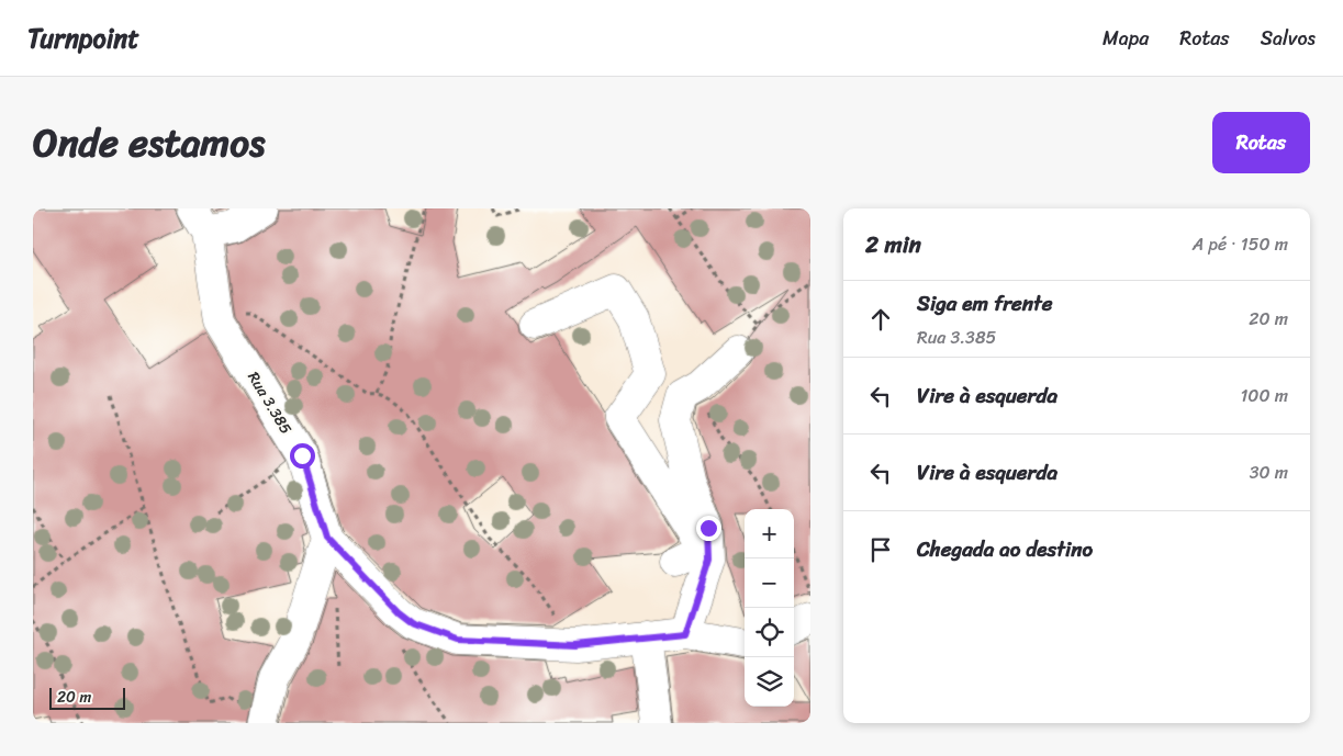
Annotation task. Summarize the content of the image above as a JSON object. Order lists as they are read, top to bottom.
{
  "streets": {
    "street": ["Rua 3.385"]
  },
  "scale_bar": "20 m",
  "page": {
    "header": "Turnpoint",
    "nav": ["Mapa", "Rotas", "Salvos"],
    "title": "Onde estamos",
    "buttons": "Rotas",
    "heading": ["2 min", "A pé · 150 m"],
    "list": [
      ["Siga em frente", "Rua 3.385", "20 m"],
      ["Vire à esquerda", "100 m"],
      ["Vire à esquerda", "30 m"],
      "Chegada ao destino"
    ],
    "map_buttons": ["+", "−"],
    "scale": "20 m"
  }
}
